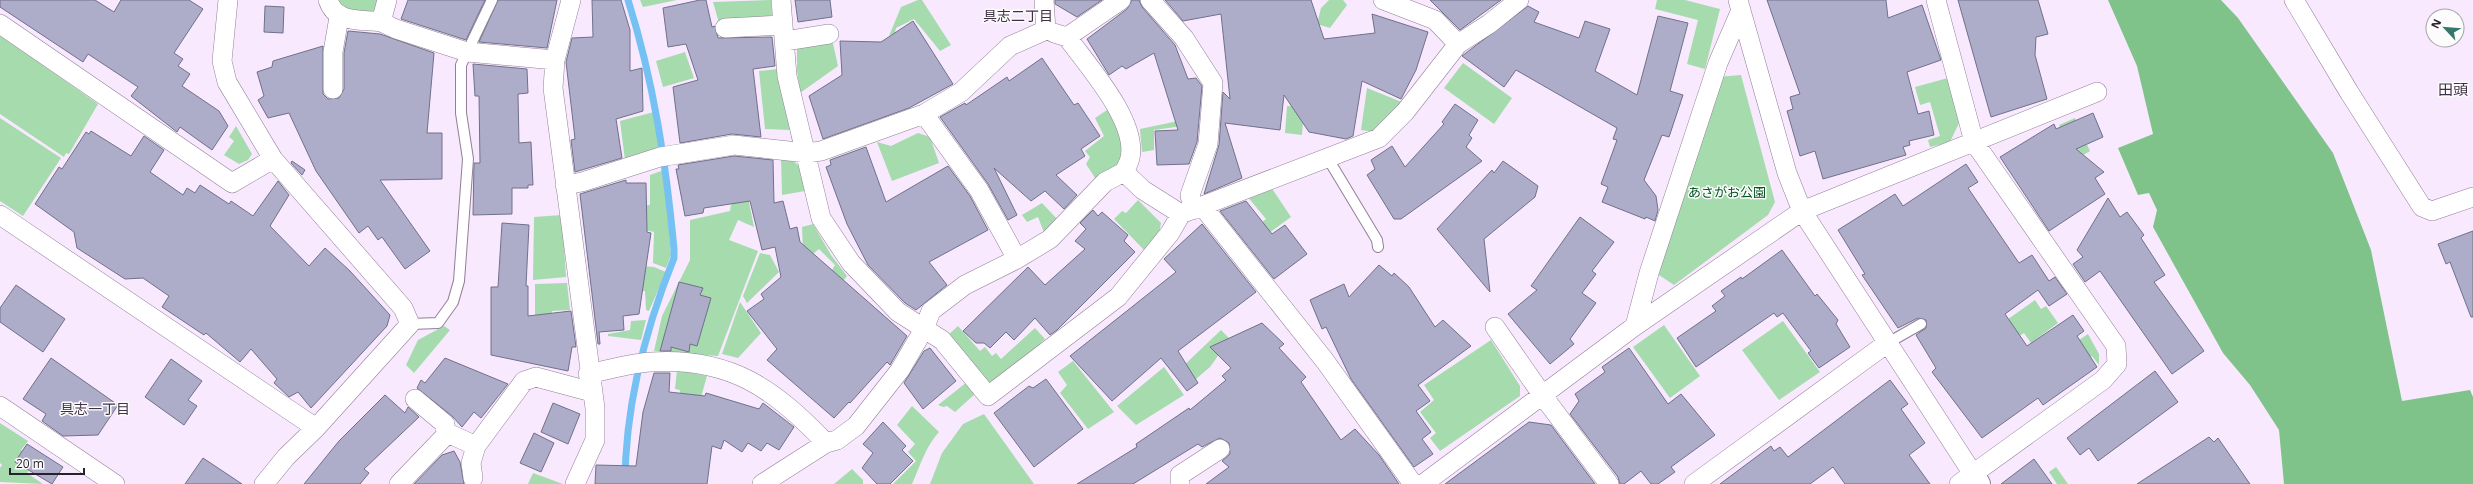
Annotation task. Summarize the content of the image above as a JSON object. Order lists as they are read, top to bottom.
{
  "districts": ["具志二丁目", "田頭", "具志一丁目"],
  "parks": ["あさがお公園"],
  "scale_bar": "20 m",
  "north": "top left"
}
